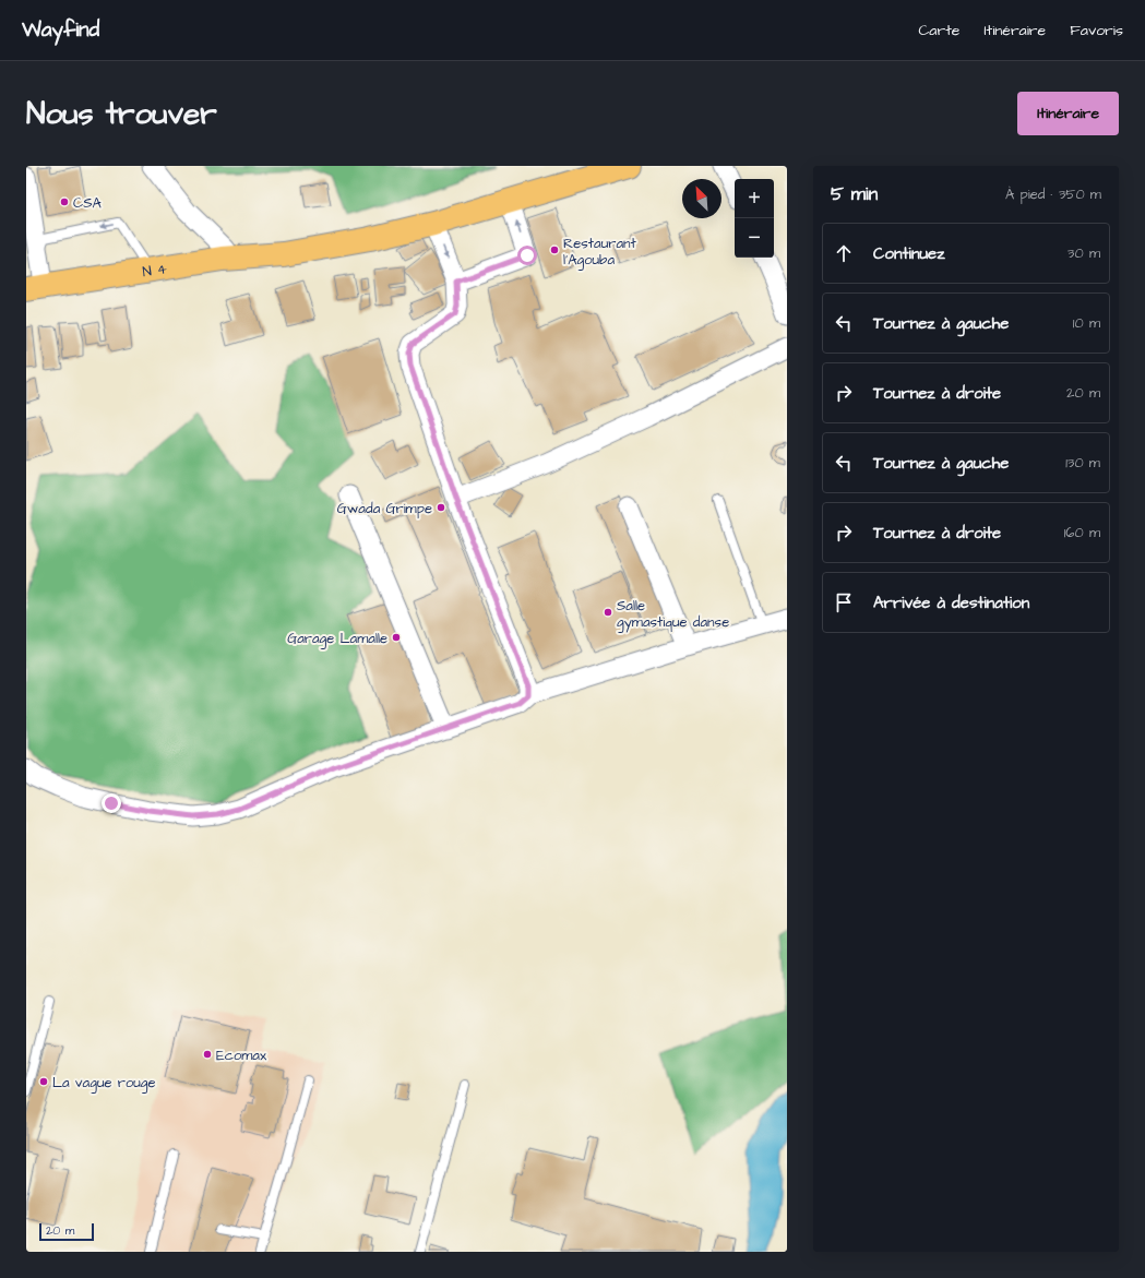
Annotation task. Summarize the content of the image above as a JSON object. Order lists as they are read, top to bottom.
{
  "streets": {
    "highway": ["N 4"]
  },
  "places": [
    "CSA",
    "Restaurant l'Agouba",
    "Gwada Grimpe",
    "Salle gymastique danse",
    "Garage Lamalle",
    "Ecomax",
    "La vague rouge"
  ],
  "scale_bar": "20 m",
  "north": "top left",
  "page": {
    "header": "Wayfind",
    "nav": ["Carte", "Itinéraire", "Favoris"],
    "buttons": "Itinéraire",
    "title": "Nous trouver",
    "heading": ["5 min", "À pied · 350 m"],
    "map_buttons": ["+", "−"],
    "list": [
      ["Continuez", "30 m"],
      ["Tournez à gauche", "10 m"],
      ["Tournez à droite", "20 m"],
      ["Tournez à gauche", "130 m"],
      ["Tournez à droite", "160 m"],
      "Arrivée à destination"
    ],
    "scale": "20 m"
  }
}
